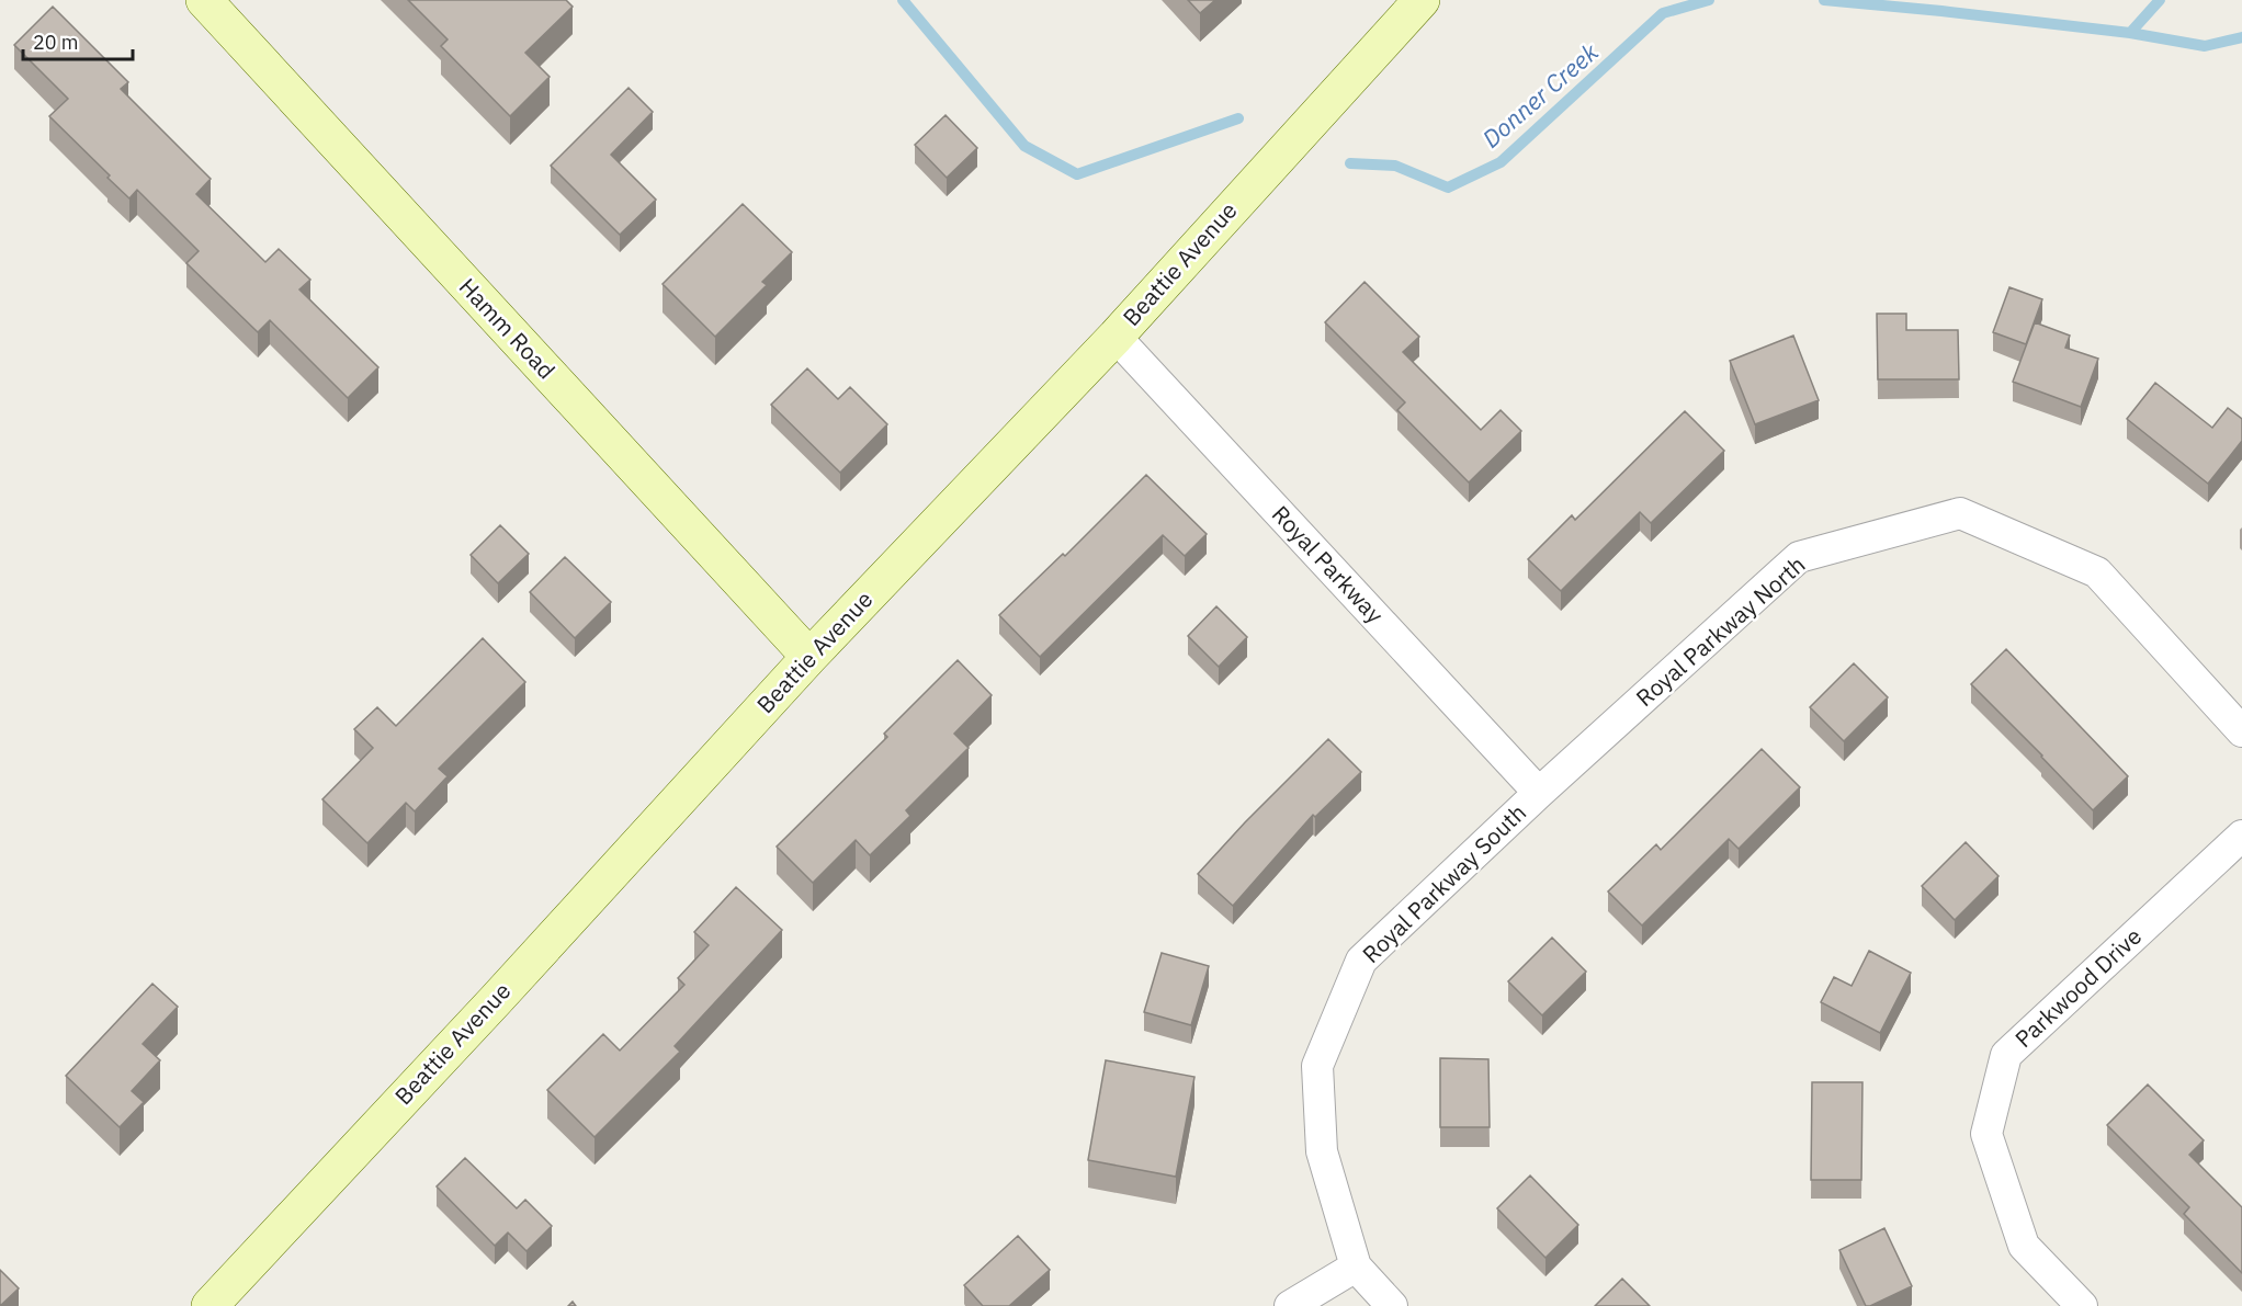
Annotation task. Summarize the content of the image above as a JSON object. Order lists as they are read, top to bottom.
{
  "streets": {
    "street": [
      "Beattie Avenue",
      "Hamm Road",
      "Royal Parkway",
      "Royal Parkway North",
      "Royal Parkway South",
      "Parkwood Drive"
    ]
  },
  "crossings": [
    ["Beattie Avenue", "Hamm Road"],
    ["Beattie Avenue", "Royal Parkway"],
    ["Royal Parkway", "Royal Parkway North"],
    ["Royal Parkway", "Royal Parkway South"],
    ["Royal Parkway North", "Royal Parkway South"]
  ],
  "water": ["Donner Creek"],
  "scale_bar": "20 m"
}
